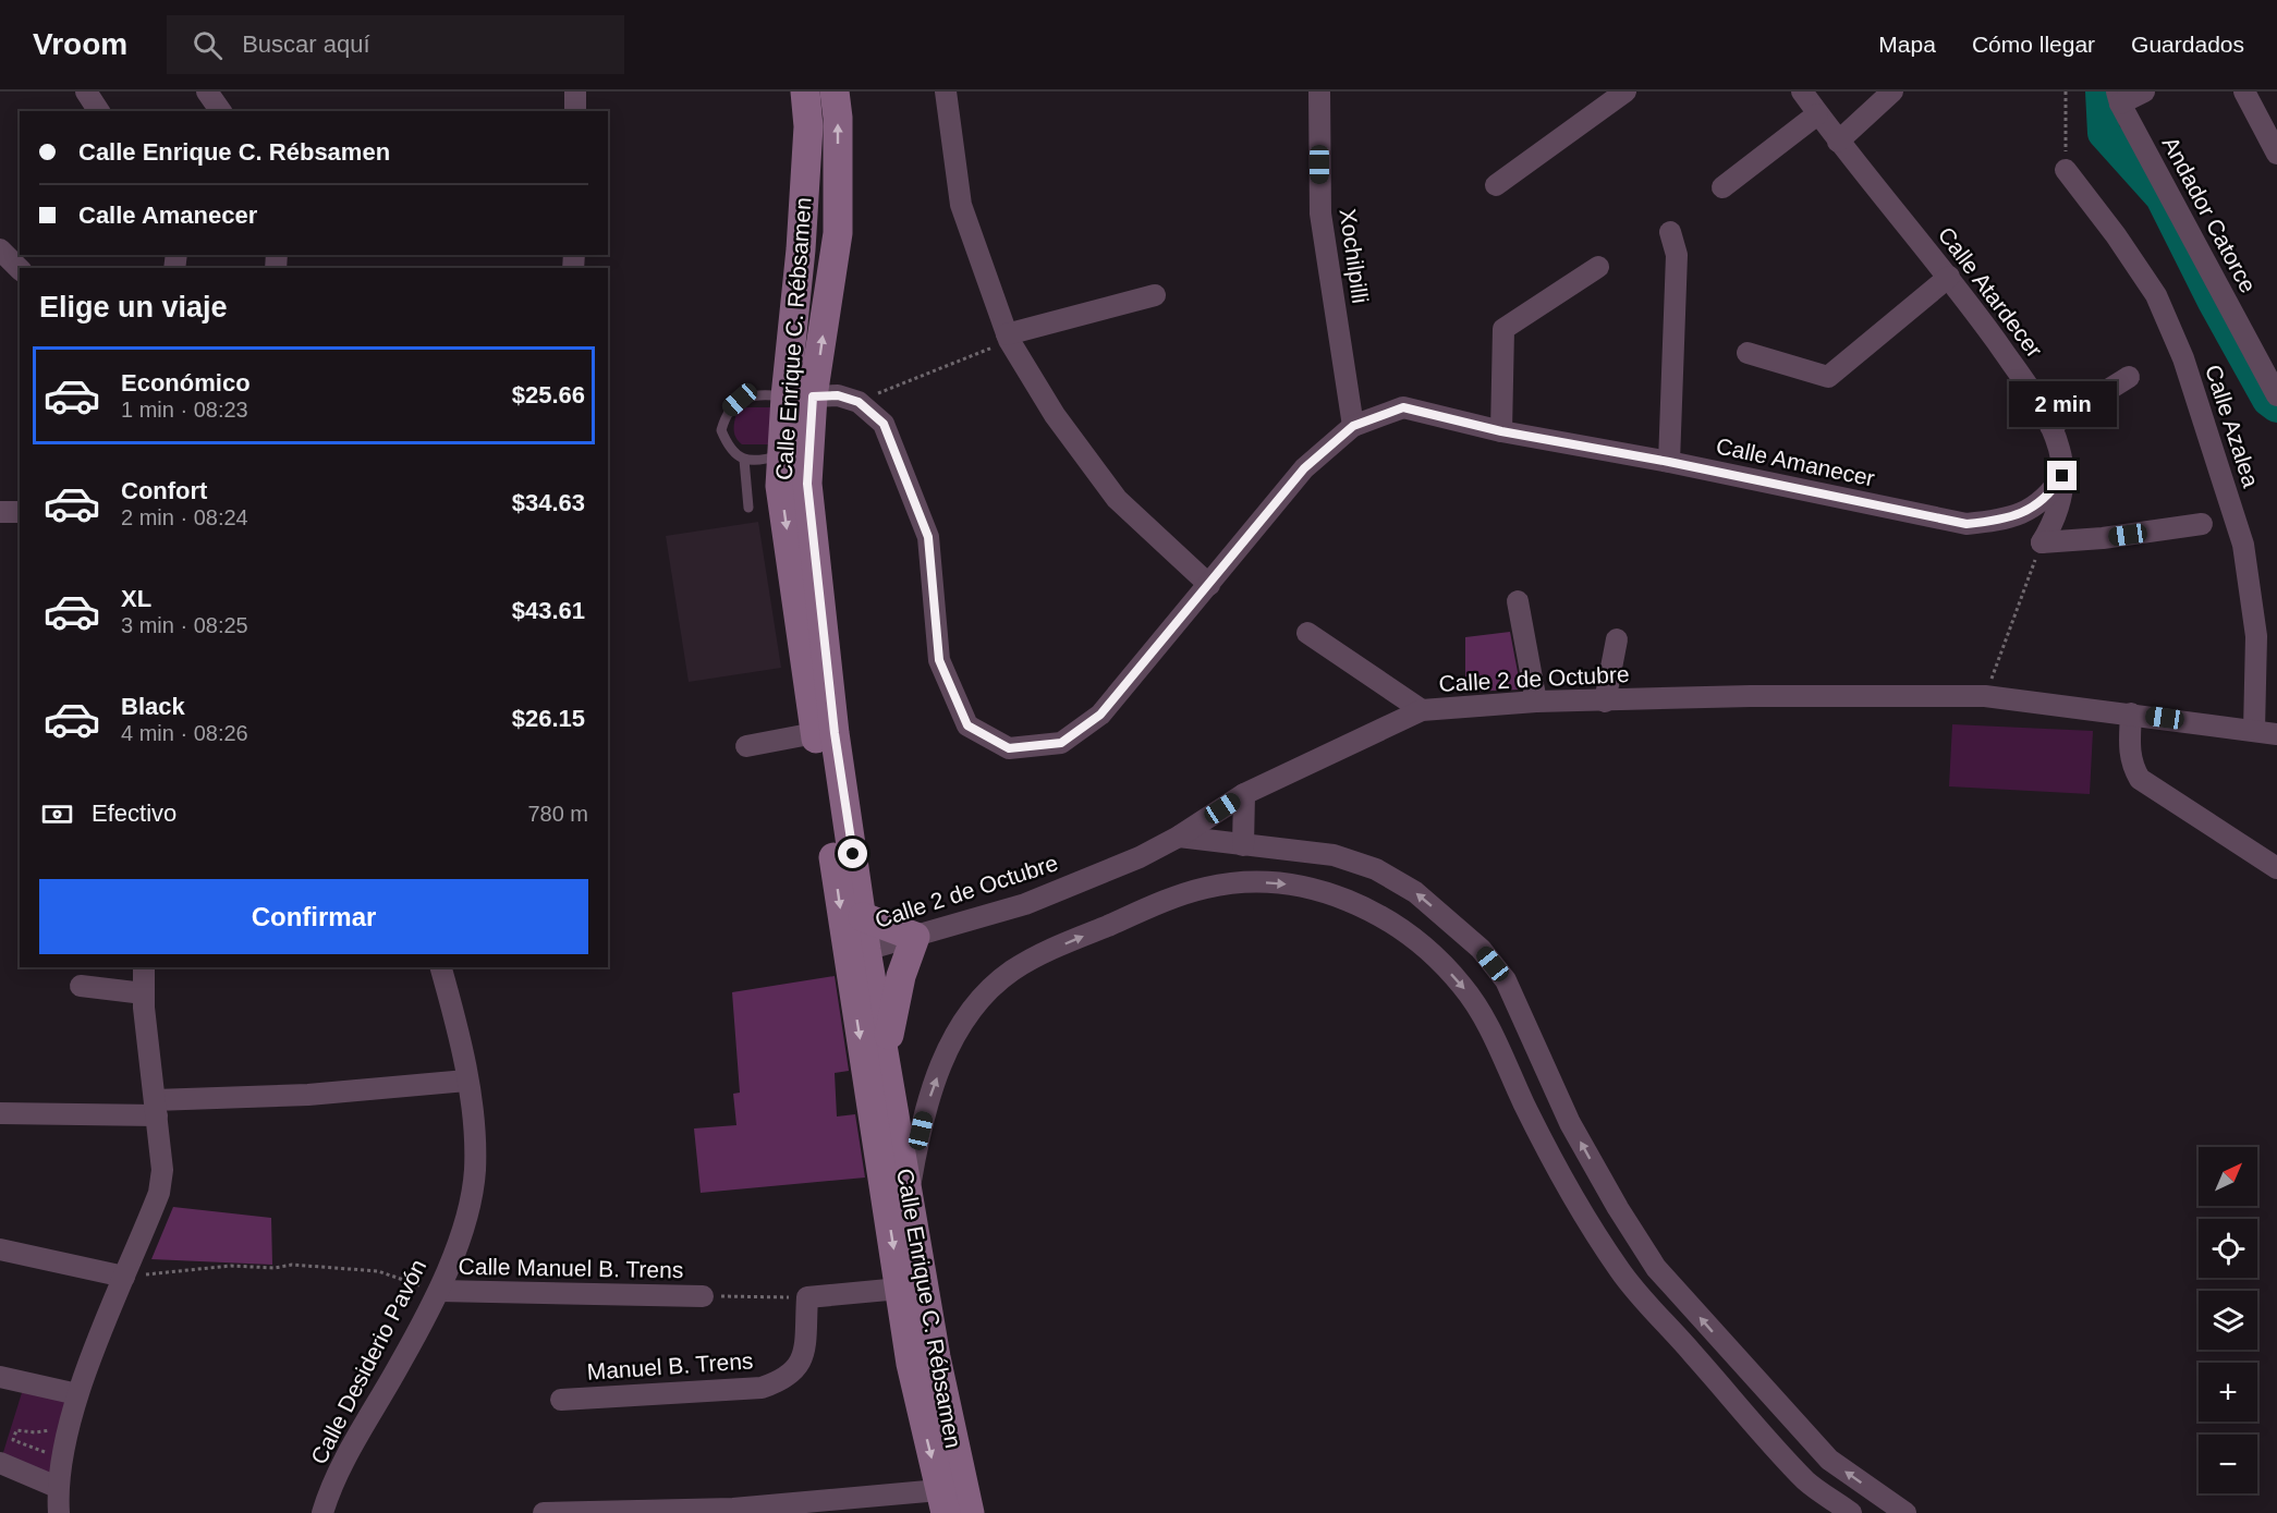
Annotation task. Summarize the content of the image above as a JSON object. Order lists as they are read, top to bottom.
{
  "streets": {
    "main road": ["Calle Enrique C. Rébsamen"],
    "street": [
      "Andador Catorce",
      "Xochilpilli",
      "Calle Atardecer",
      "Calle Azalea",
      "Calle Amanecer",
      "Calle 2 de Octubre",
      "Calle Manuel B. Trens",
      "Calle Desiderio Pavón",
      "Manuel B. Trens"
    ]
  },
  "crossings": [
    ["Xochilpilli", "Calle Amanecer"],
    ["Calle Atardecer", "Calle Amanecer"],
    ["Calle Enrique C. Rébsamen", "Calle 2 de Octubre"],
    ["Calle Azalea", "Calle 2 de Octubre"],
    ["Calle Manuel B. Trens", "Calle Desiderio Pavón"]
  ],
  "north": "top right",
  "page": {
    "header": "Vroom",
    "search": "Buscar aquí",
    "nav": ["Mapa", "Cómo llegar", "Guardados"],
    "banner": ["Calle Enrique C. Rébsamen", "Calle Amanecer"],
    "heading": "Elige un viaje",
    "list": [
      {
        "name": "Económico",
        "note": "1 min · 08:23",
        "value": "$25.66"
      },
      {
        "name": "Confort",
        "note": "2 min · 08:24",
        "value": "$34.63"
      },
      {
        "name": "XL",
        "note": "3 min · 08:25",
        "value": "$43.61"
      },
      {
        "name": "Black",
        "note": "4 min · 08:26",
        "value": "$26.15"
      }
    ],
    "bubble": "2 min",
    "pay": ["Efectivo", "780 m"],
    "buttons": "Confirmar",
    "map_buttons": ["+", "−"]
  }
}
